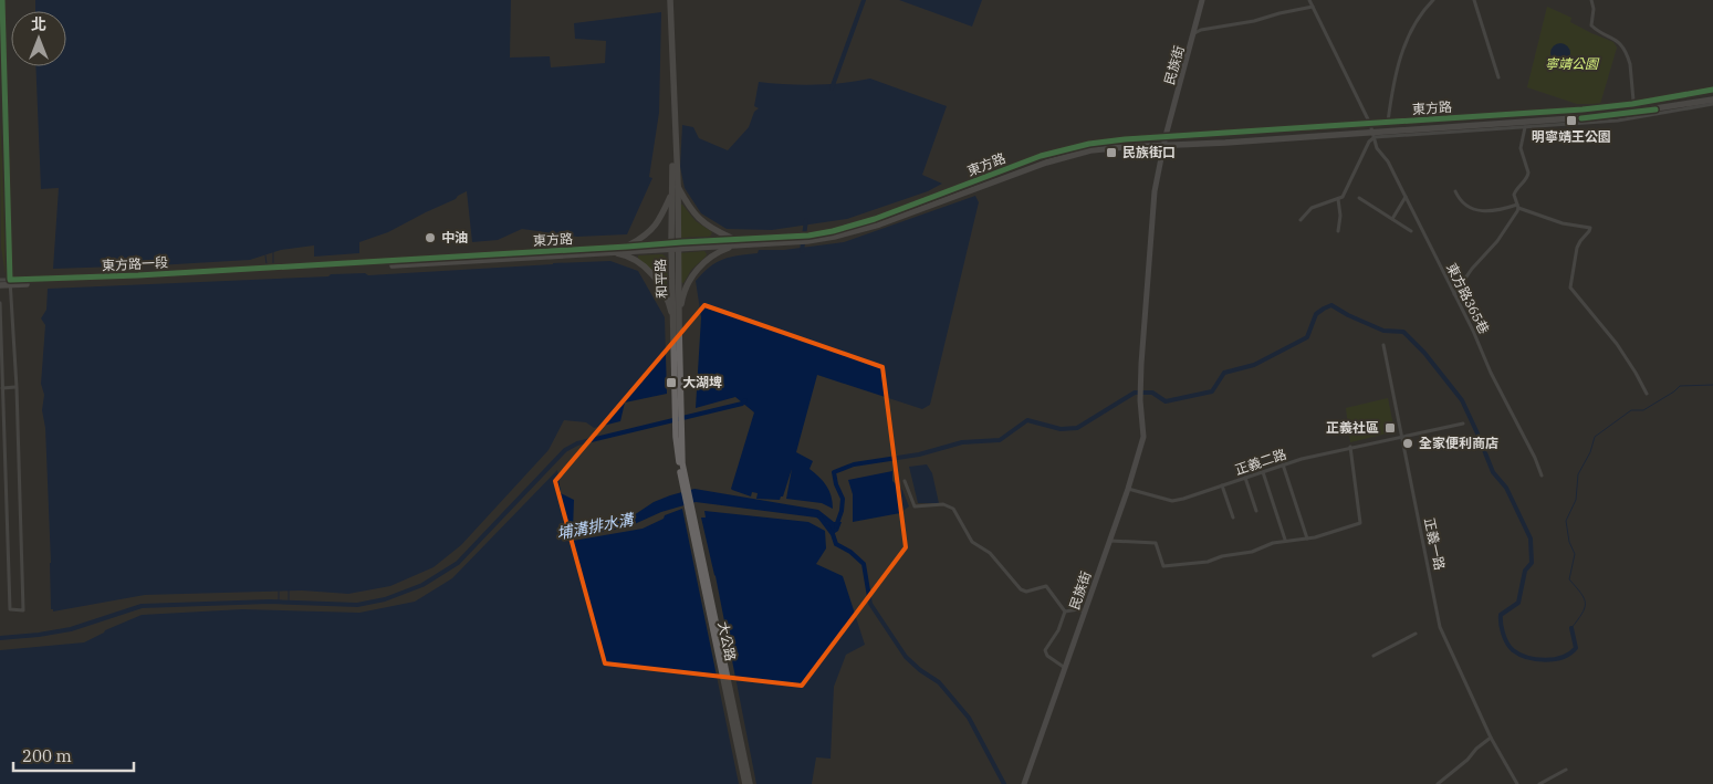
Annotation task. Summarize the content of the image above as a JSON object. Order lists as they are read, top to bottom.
{
  "streets": {
    "main road": [
      "東方路",
      "東方路一段",
      "和平路",
      "大公路"
    ],
    "street": [
      "民族街",
      "東方路365巷",
      "正義二路",
      "正義一路"
    ]
  },
  "crossings": [
    ["民族街", "東方路"],
    ["民族街", "正義二路"],
    ["東方路", "東方路一段"],
    ["東方路", "和平路"],
    ["東方路", "東方路365巷"],
    ["和平路", "大公路"],
    ["正義二路", "正義一路"]
  ],
  "water": ["埔溝排水溝"],
  "parks": ["寧靖公園"],
  "places": {
    "transit": [
      "明寧靖王公園",
      "民族街口",
      "大湖埤",
      "正義社區"
    ],
    "other": ["中油", "全家便利商店"]
  },
  "scale_bar": "200 m",
  "north": "top"
}
